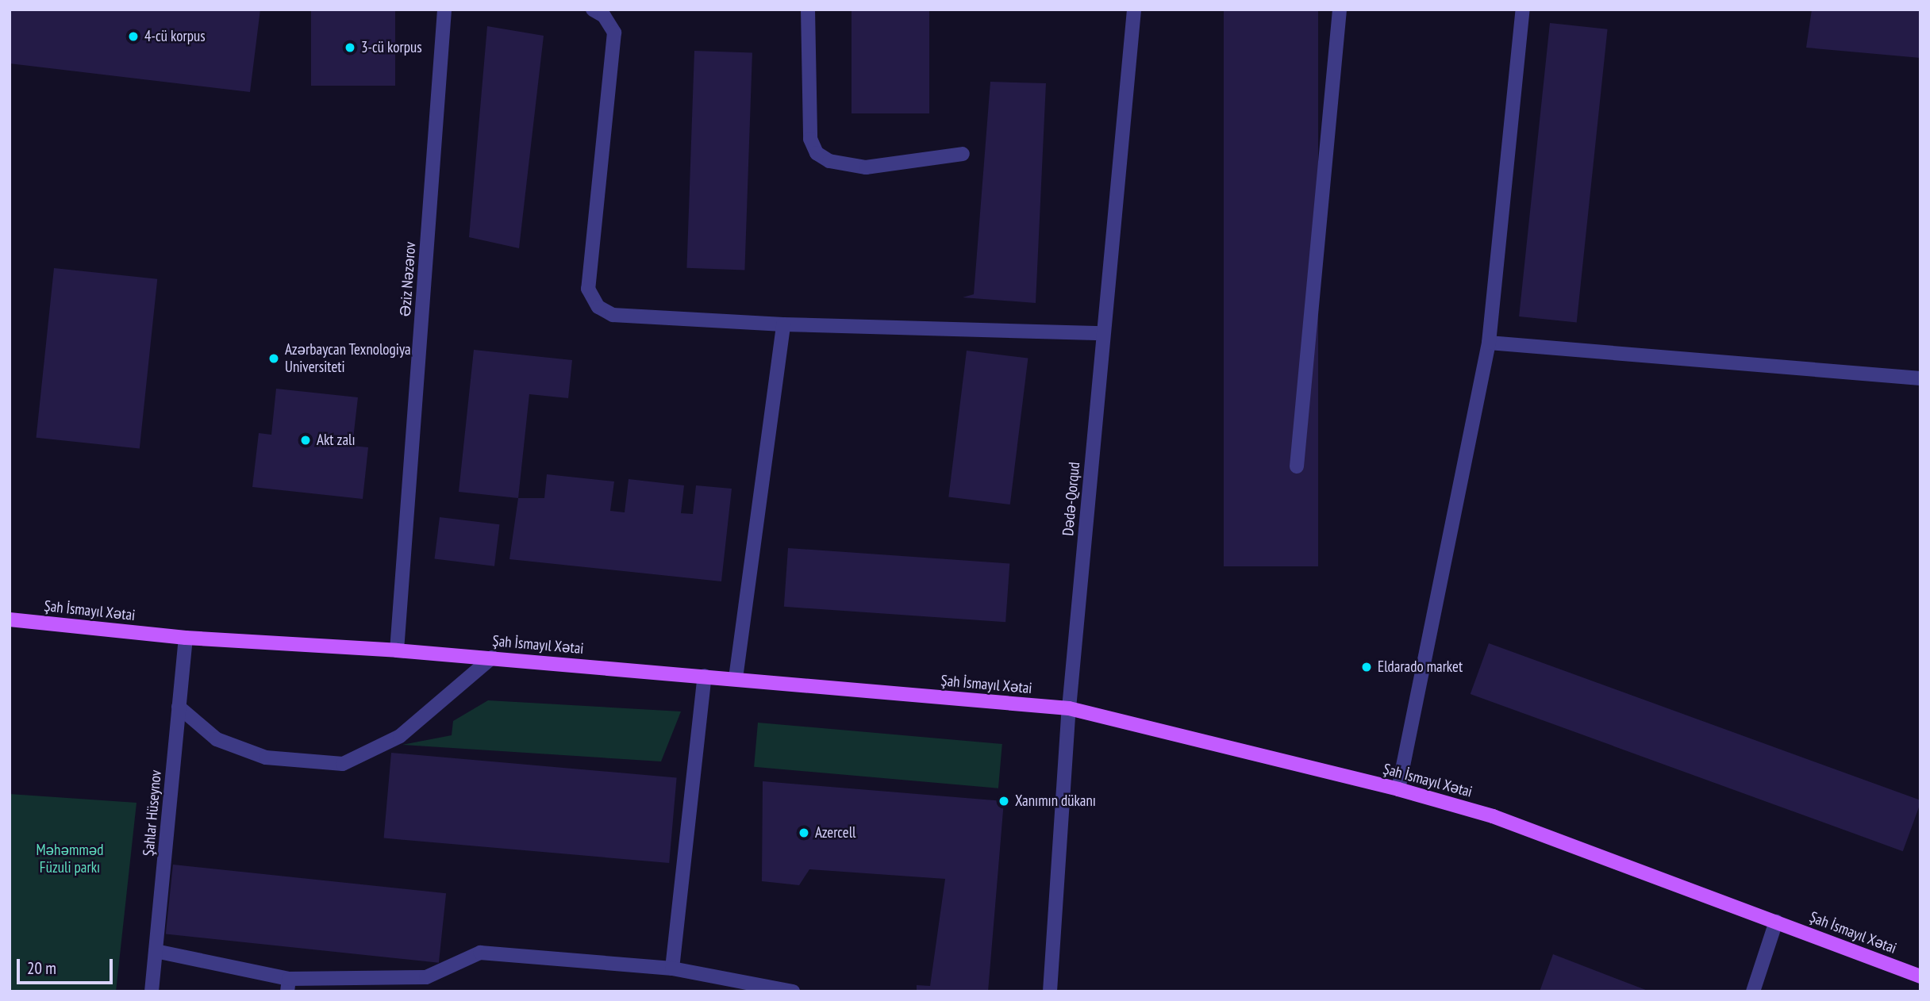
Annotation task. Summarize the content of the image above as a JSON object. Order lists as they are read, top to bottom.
{
  "streets": {
    "main road": ["Şah İsmayıl Xətai"],
    "street": ["Əziz Nəzərov", "Dədə-Qorqud", "Şahlar Hüseynov"]
  },
  "crossings": [
    ["Əziz Nəzərov", "Şah İsmayıl Xətai"],
    ["Dədə-Qorqud", "Şah İsmayıl Xətai"],
    ["Şah İsmayıl Xətai", "Şahlar Hüseynov"]
  ],
  "parks": ["Məhəmməd Füzuli parkı"],
  "places": [
    "4-cü korpus",
    "3-cü korpus",
    "Azərbaycan Texnologiya Universiteti",
    "Akt zalı",
    "Eldarado market",
    "Xanımın dükanı",
    "Azercell"
  ],
  "scale_bar": "20 m"
}
